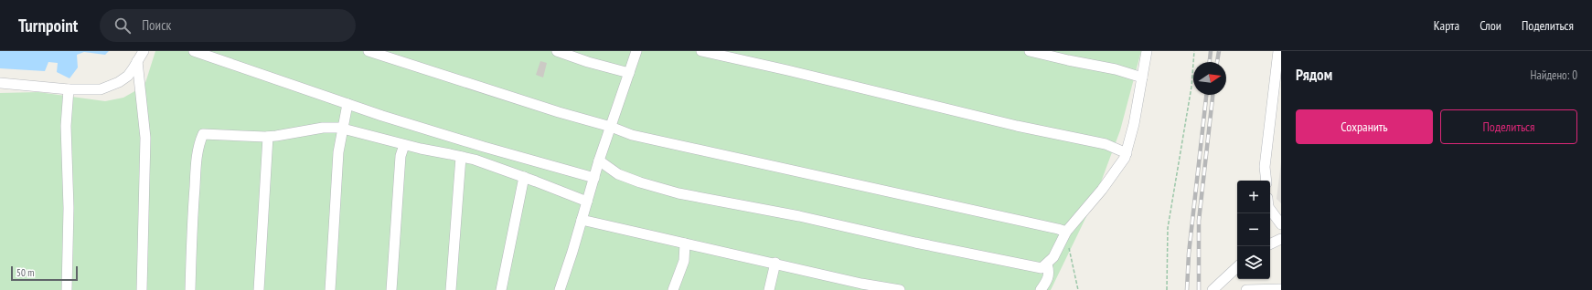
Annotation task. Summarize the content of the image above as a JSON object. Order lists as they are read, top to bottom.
{
  "scale_bar": "50 m",
  "north": "right",
  "page": {
    "header": "Turnpoint",
    "search": "Поиск",
    "nav": ["Карта", "Слои", "Поделиться"],
    "heading": ["Рядом", "Найдено: 0"],
    "buttons": ["Сохранить", "Поделиться"],
    "map_buttons": ["+", "−"],
    "scale": "50 m"
  }
}
